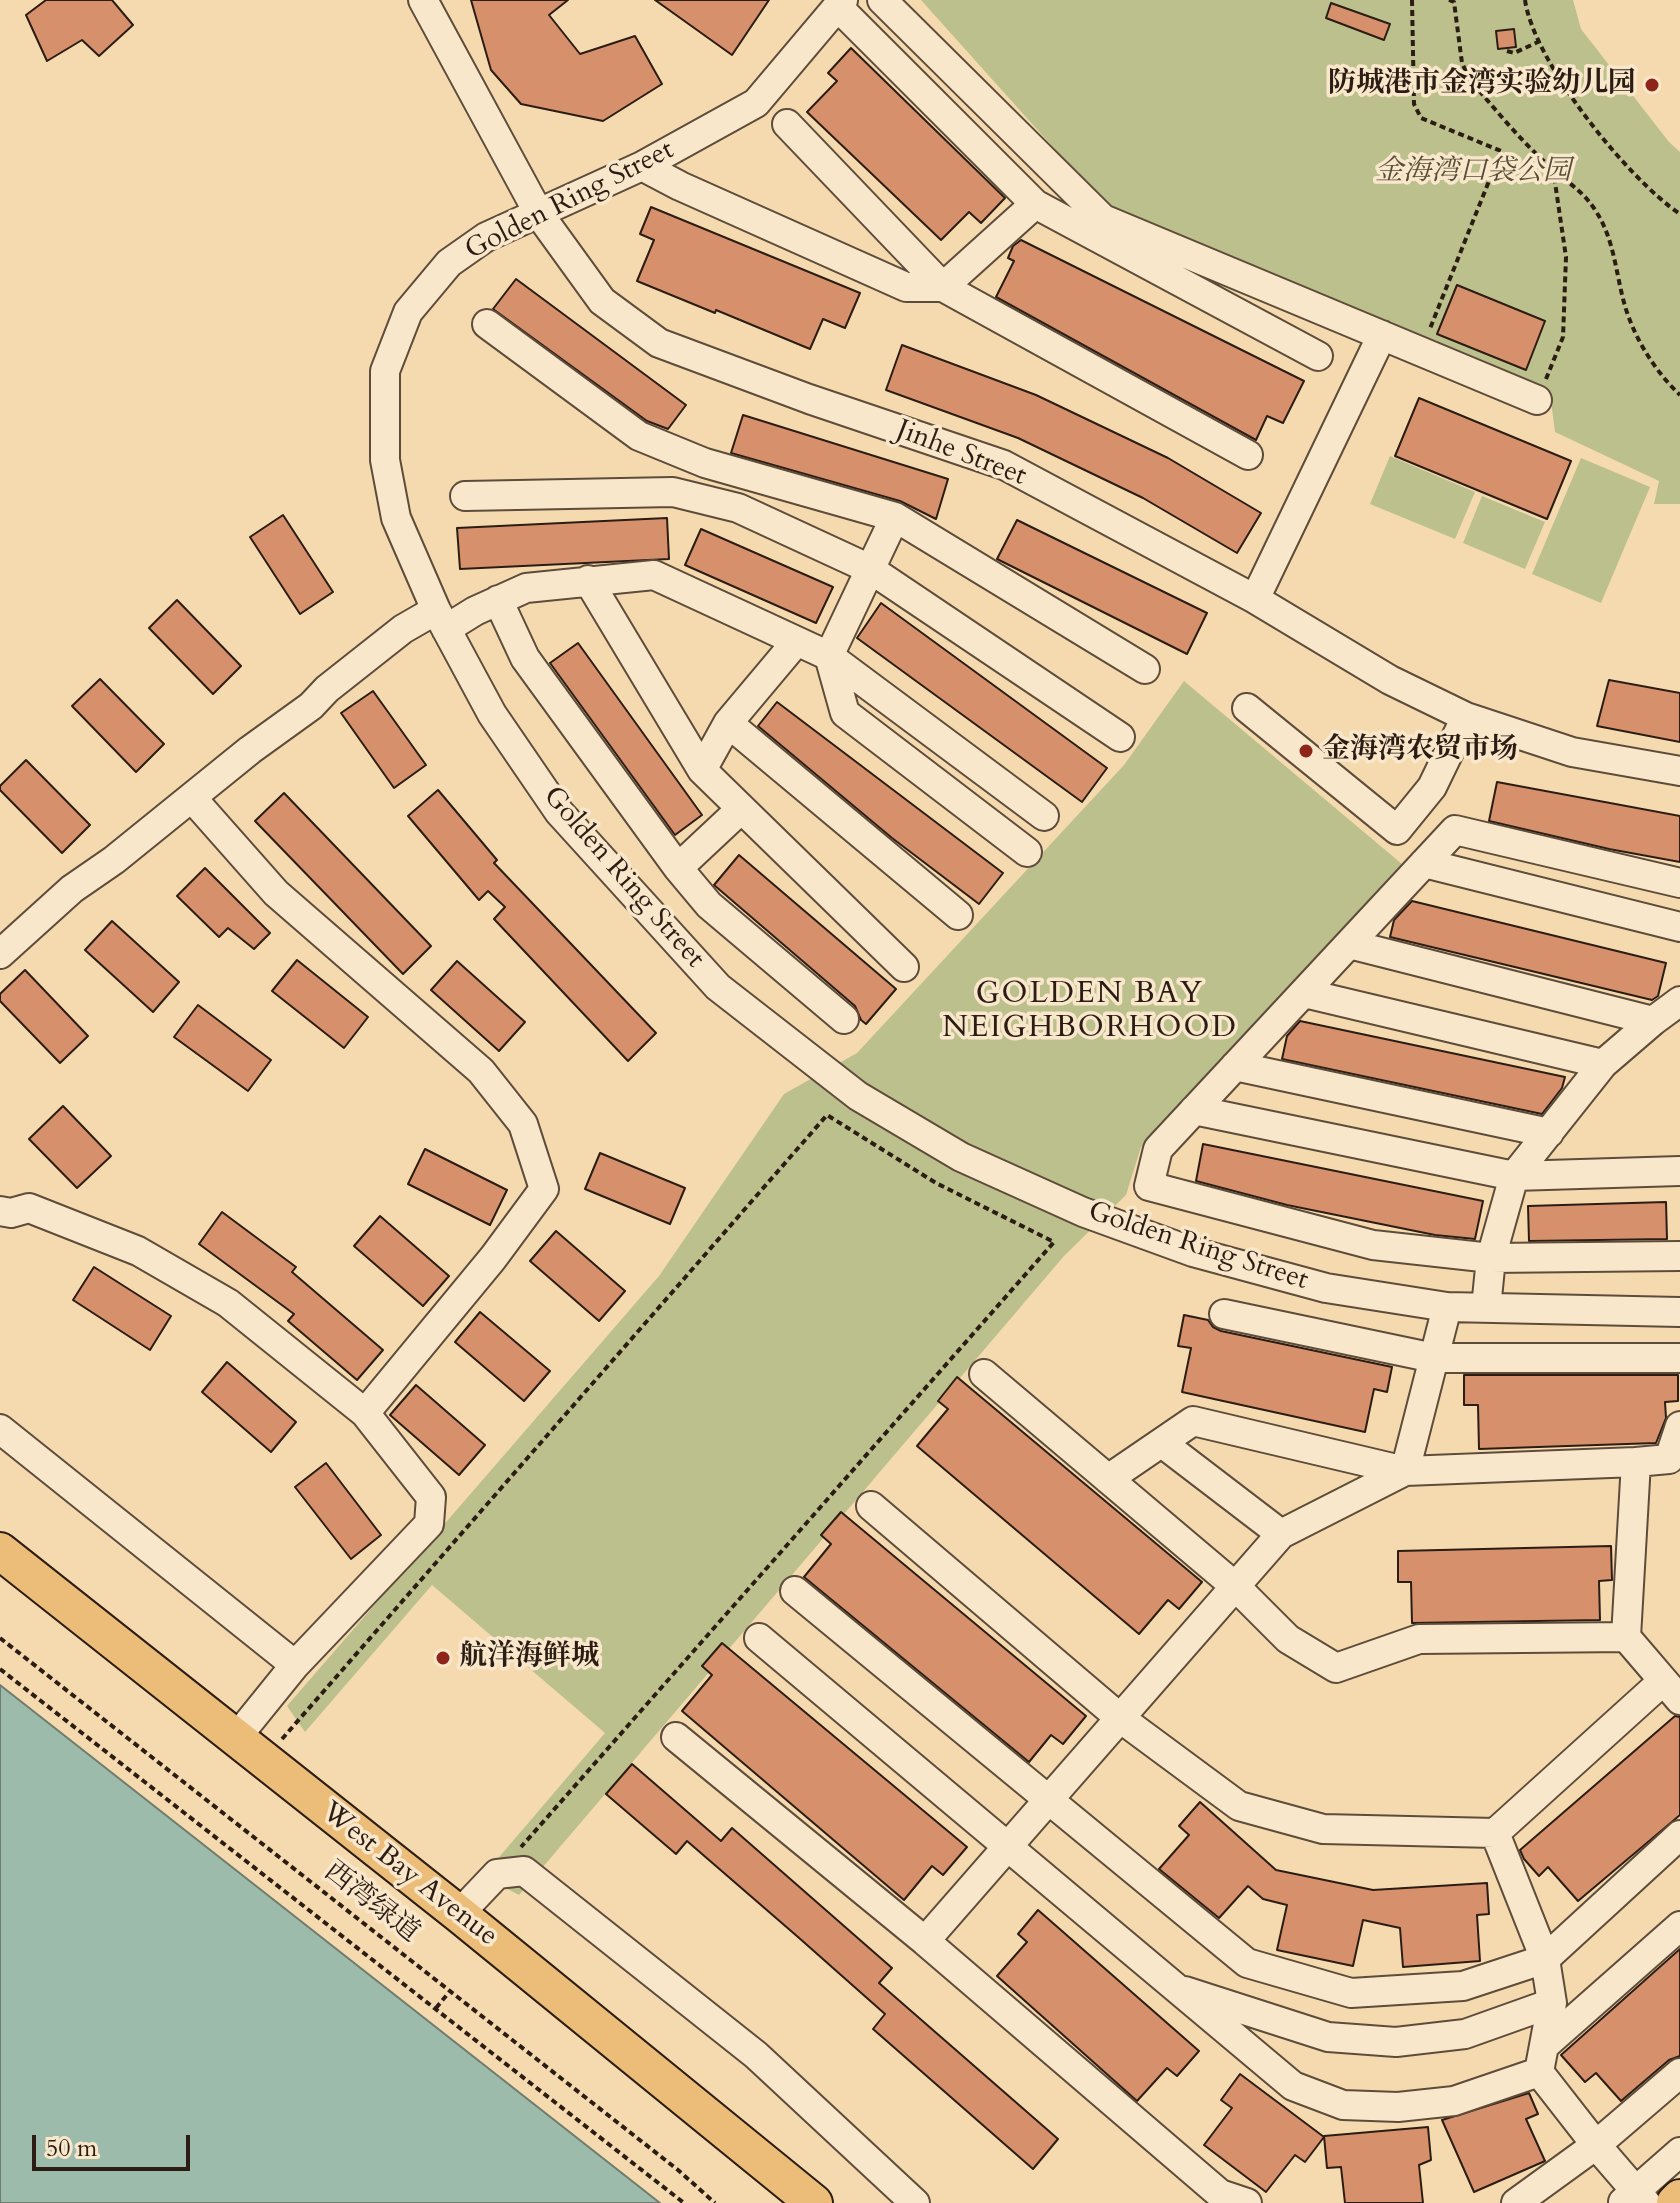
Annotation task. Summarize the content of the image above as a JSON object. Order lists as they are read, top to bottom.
{
  "streets": {
    "main road": ["West Bay Avenue"],
    "street": ["Golden Ring Street", "Jinhe Street"],
    "path": ["西湾绿道"]
  },
  "crossings": [
    ["Golden Ring Street", "Jinhe Street"]
  ],
  "districts": ["GOLDEN BAY NEIGHBORHOOD"],
  "parks": ["金海湾口袋公园"],
  "places": ["防城港市金湾实验幼儿园", "金海湾农贸市场", "航洋海鲜城"],
  "scale_bar": "50 m"
}
